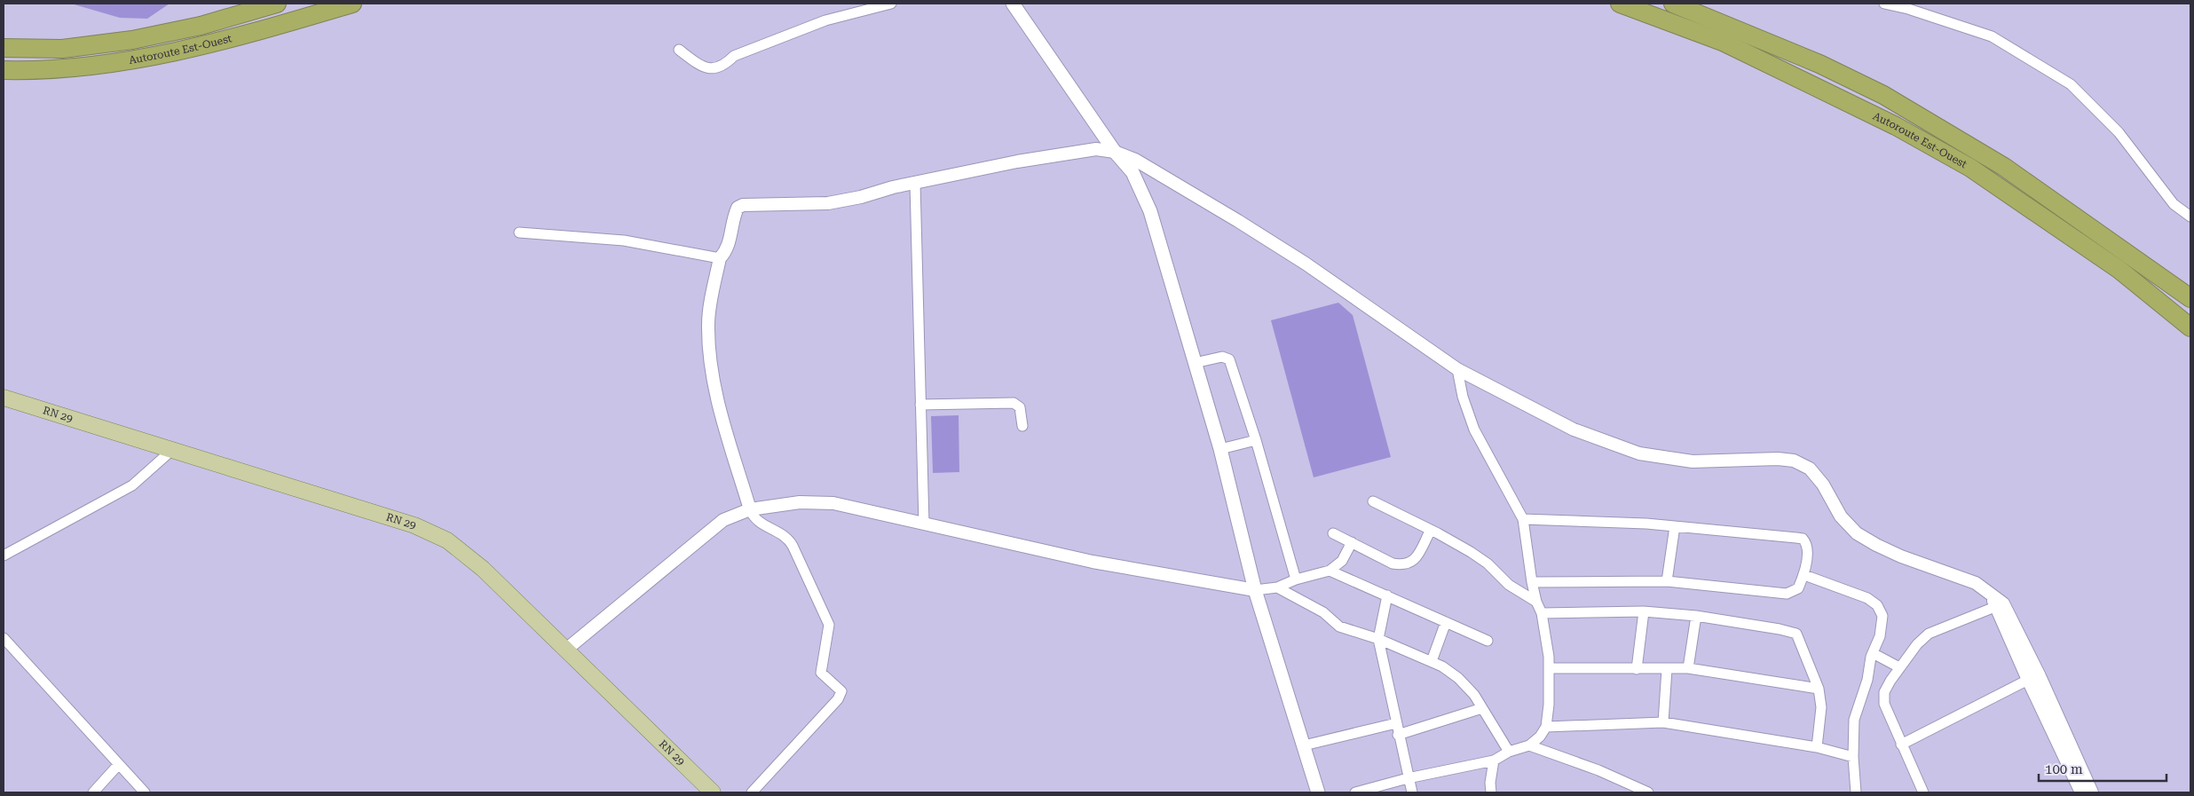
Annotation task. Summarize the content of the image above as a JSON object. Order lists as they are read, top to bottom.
{
  "streets": {
    "highway": ["Autoroute Est-Ouest"],
    "main road": ["RN 29"]
  },
  "scale_bar": "100 m"
}
